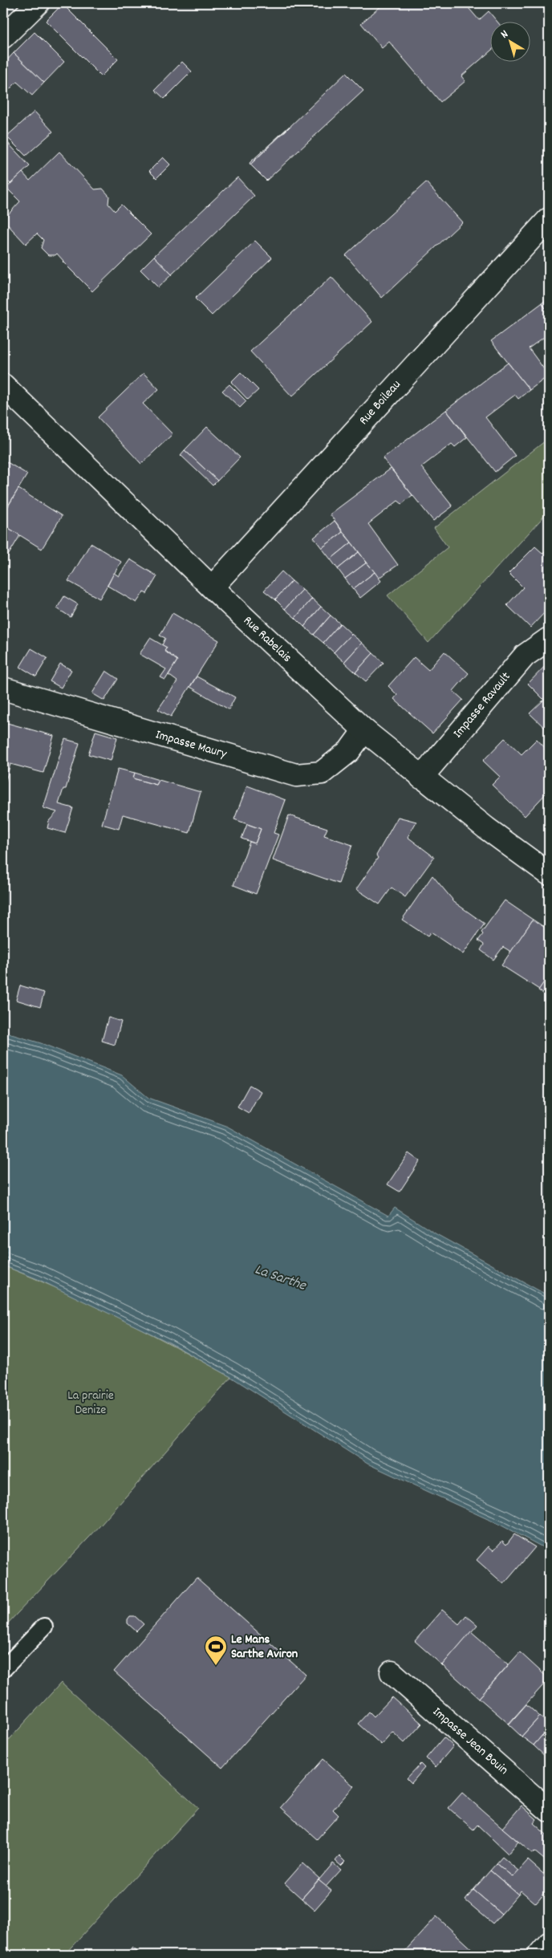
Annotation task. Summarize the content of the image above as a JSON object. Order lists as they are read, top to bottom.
{
  "streets": {
    "street": [
      "Rue Boileau",
      "Rue Rabelais",
      "Impasse Ravault",
      "Impasse Maury",
      "Impasse Jean Bouin"
    ]
  },
  "crossings": [
    ["Rue Boileau", "Rue Rabelais"],
    ["Rue Rabelais", "Impasse Ravault"],
    ["Rue Rabelais", "Impasse Maury"]
  ],
  "water": ["La Sarthe"],
  "parks": ["La prairie Denize"],
  "places": {
    "sports": ["Le Mans Sarthe Aviron"]
  },
  "north": "top left"
}
